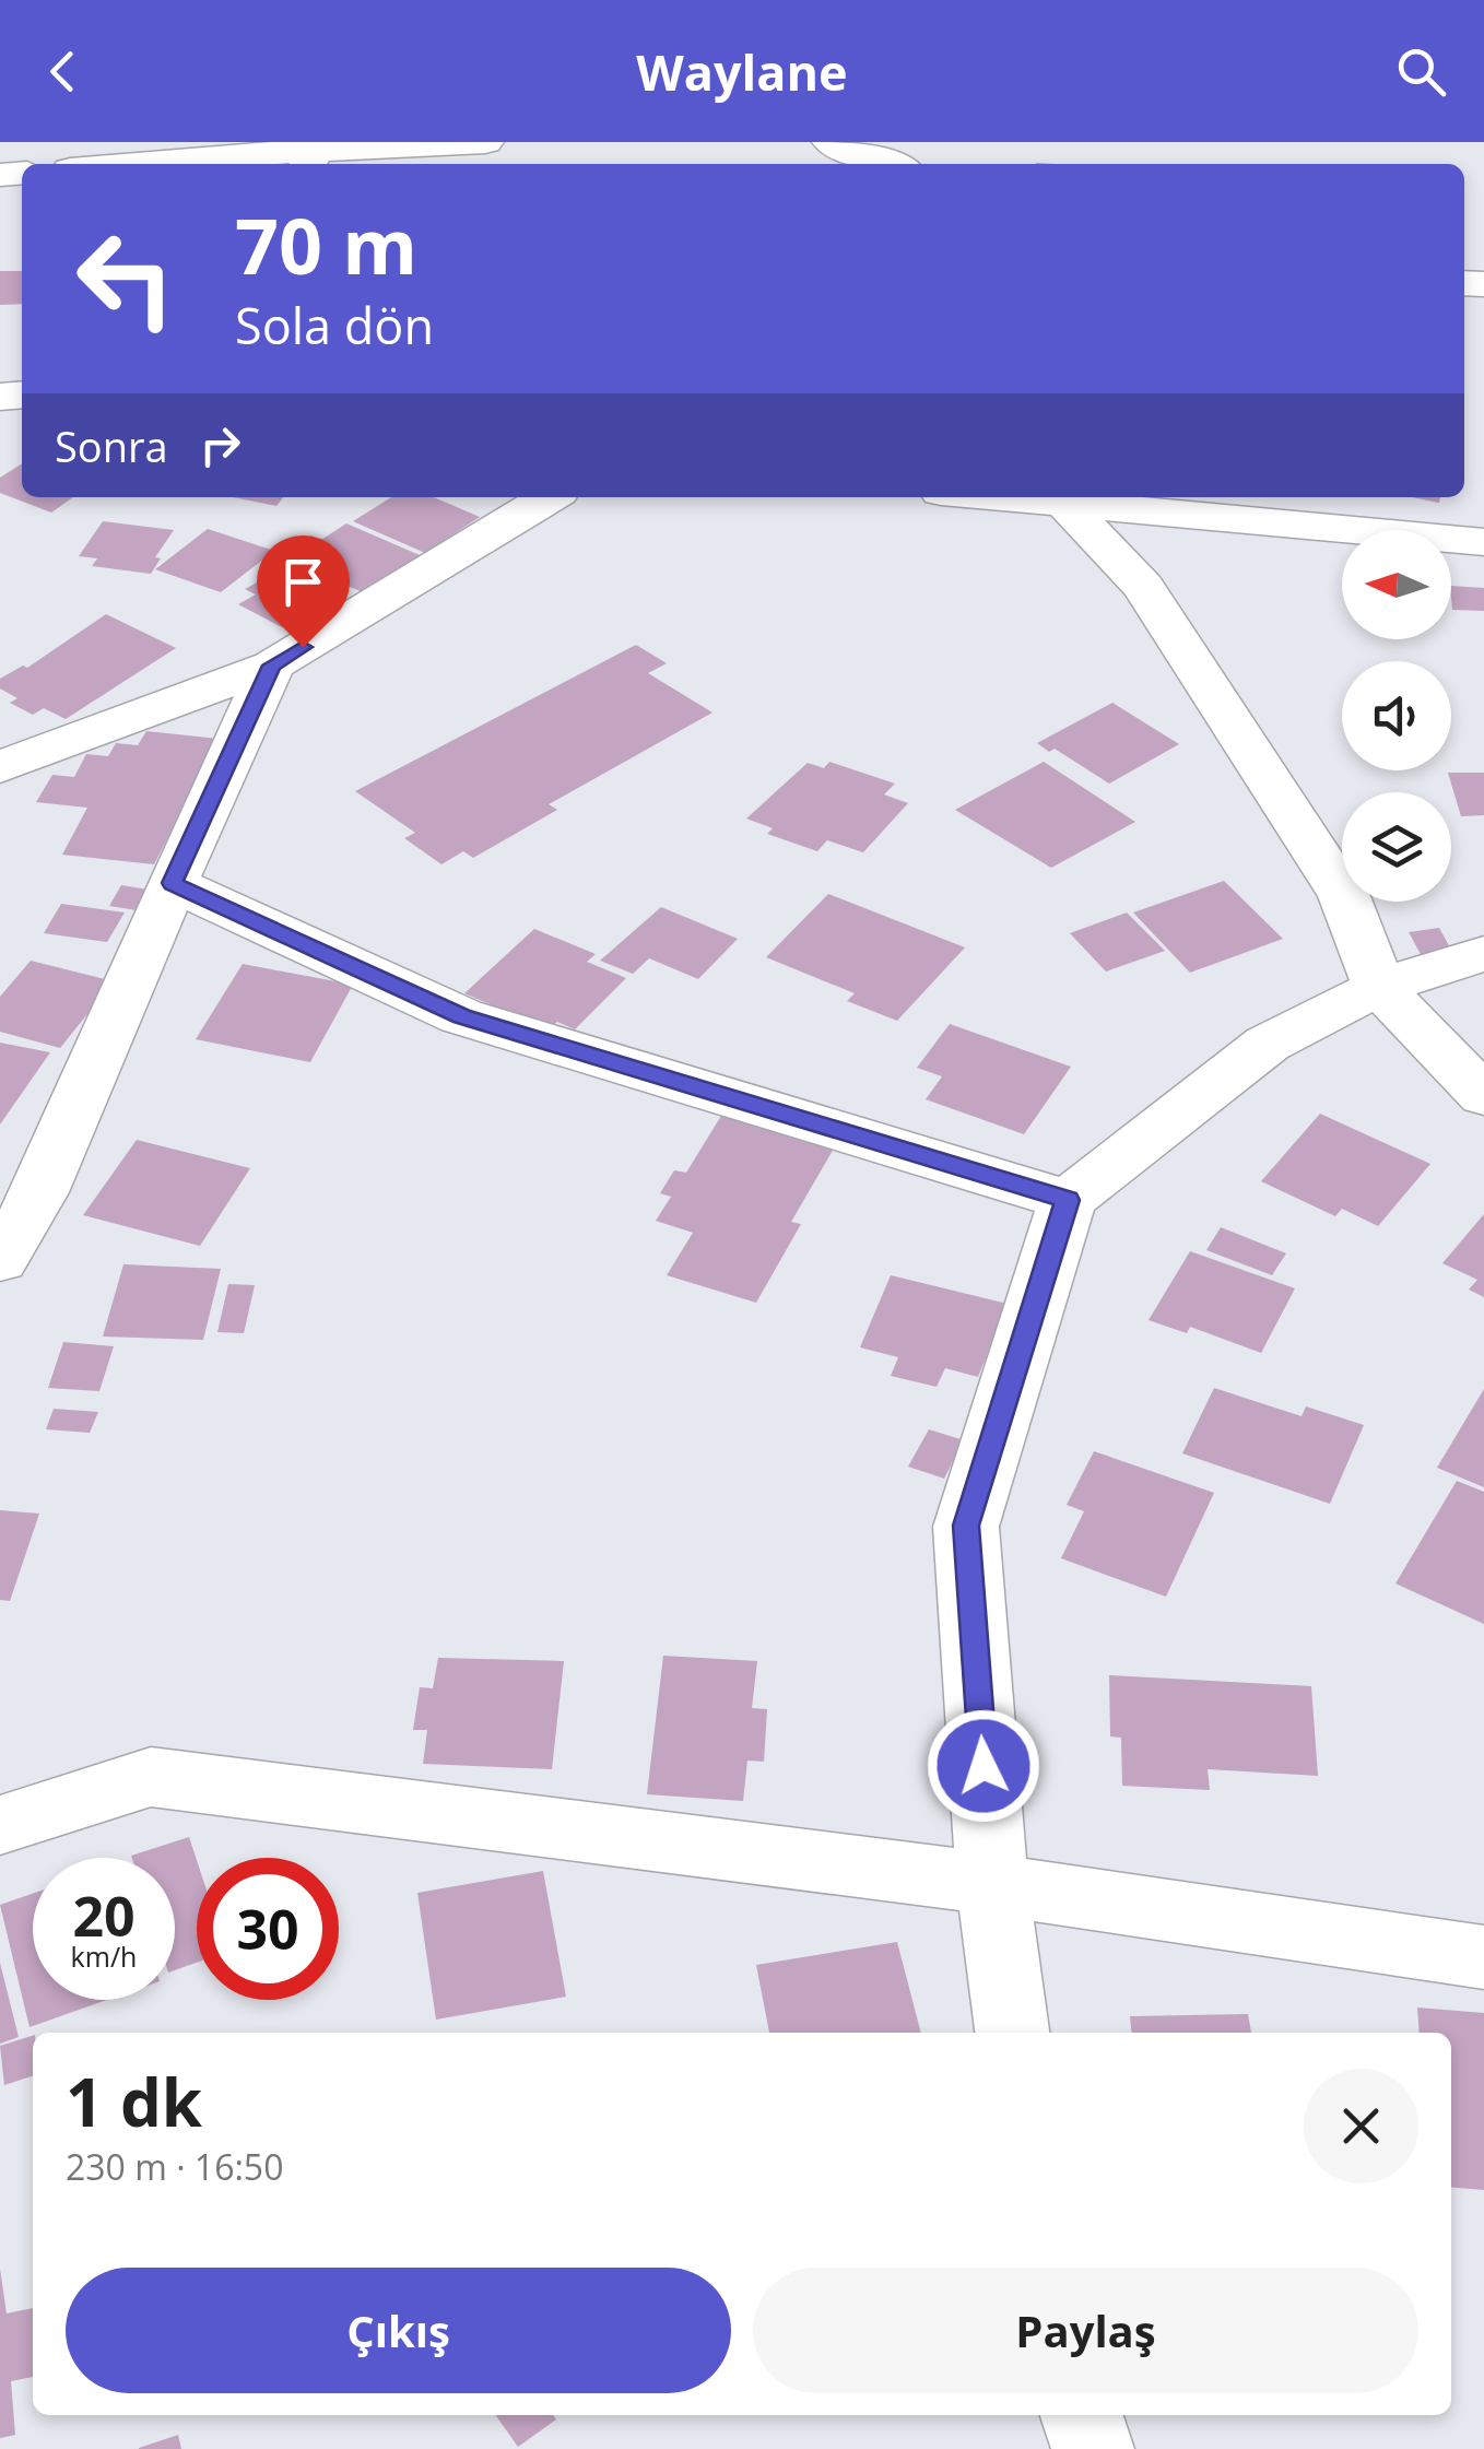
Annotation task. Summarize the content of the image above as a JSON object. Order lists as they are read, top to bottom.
{
  "north": "left",
  "page": {
    "header": "Waylane",
    "turn": ["70 m", "Sola dön"],
    "then": "Sonra",
    "speed": "20 km/h",
    "limit": "30",
    "heading": ["1 dk", "230 m · 16:50"],
    "buttons": ["Çıkış", "Paylaş"]
  }
}
